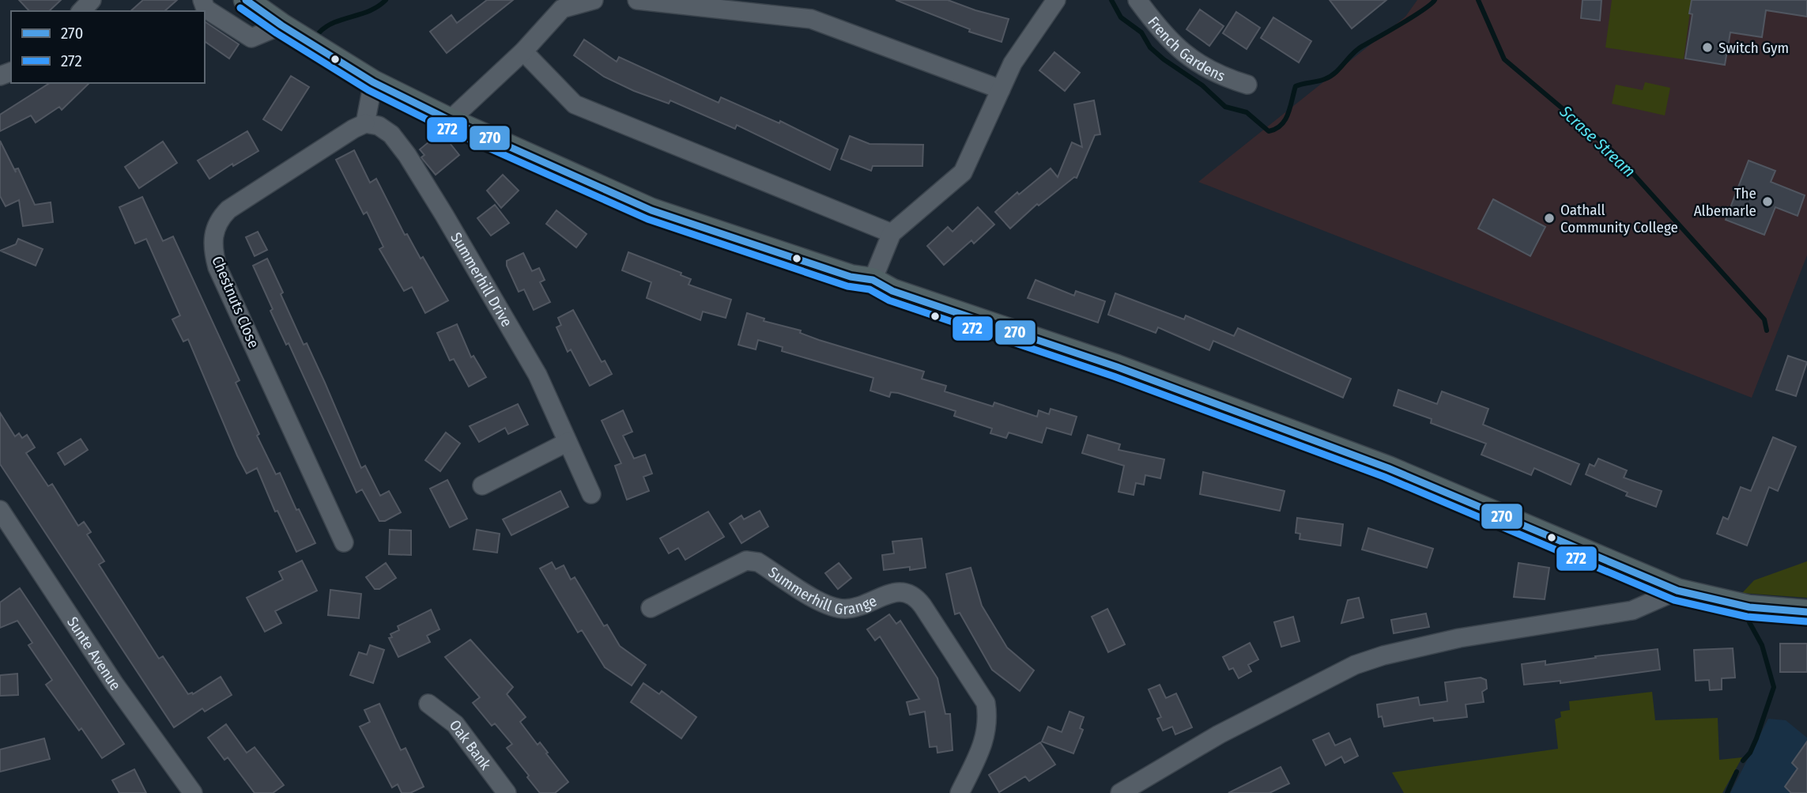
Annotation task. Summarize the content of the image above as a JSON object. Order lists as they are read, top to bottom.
{
  "streets": {
    "street": [
      "French Gardens",
      "Summerhill Drive",
      "Chestnuts Close",
      "Summerhill Grange",
      "Sunte Avenue",
      "Oak Bank"
    ]
  },
  "crossings": [
    ["Summerhill Drive", "Chestnuts Close"]
  ],
  "water": ["Scrase Stream"],
  "places": ["Switch Gym", "The Albemarle", "Oathall Community College"],
  "lines": ["transit line 270", "transit line 272"],
  "legend": ["270", "272"]
}
